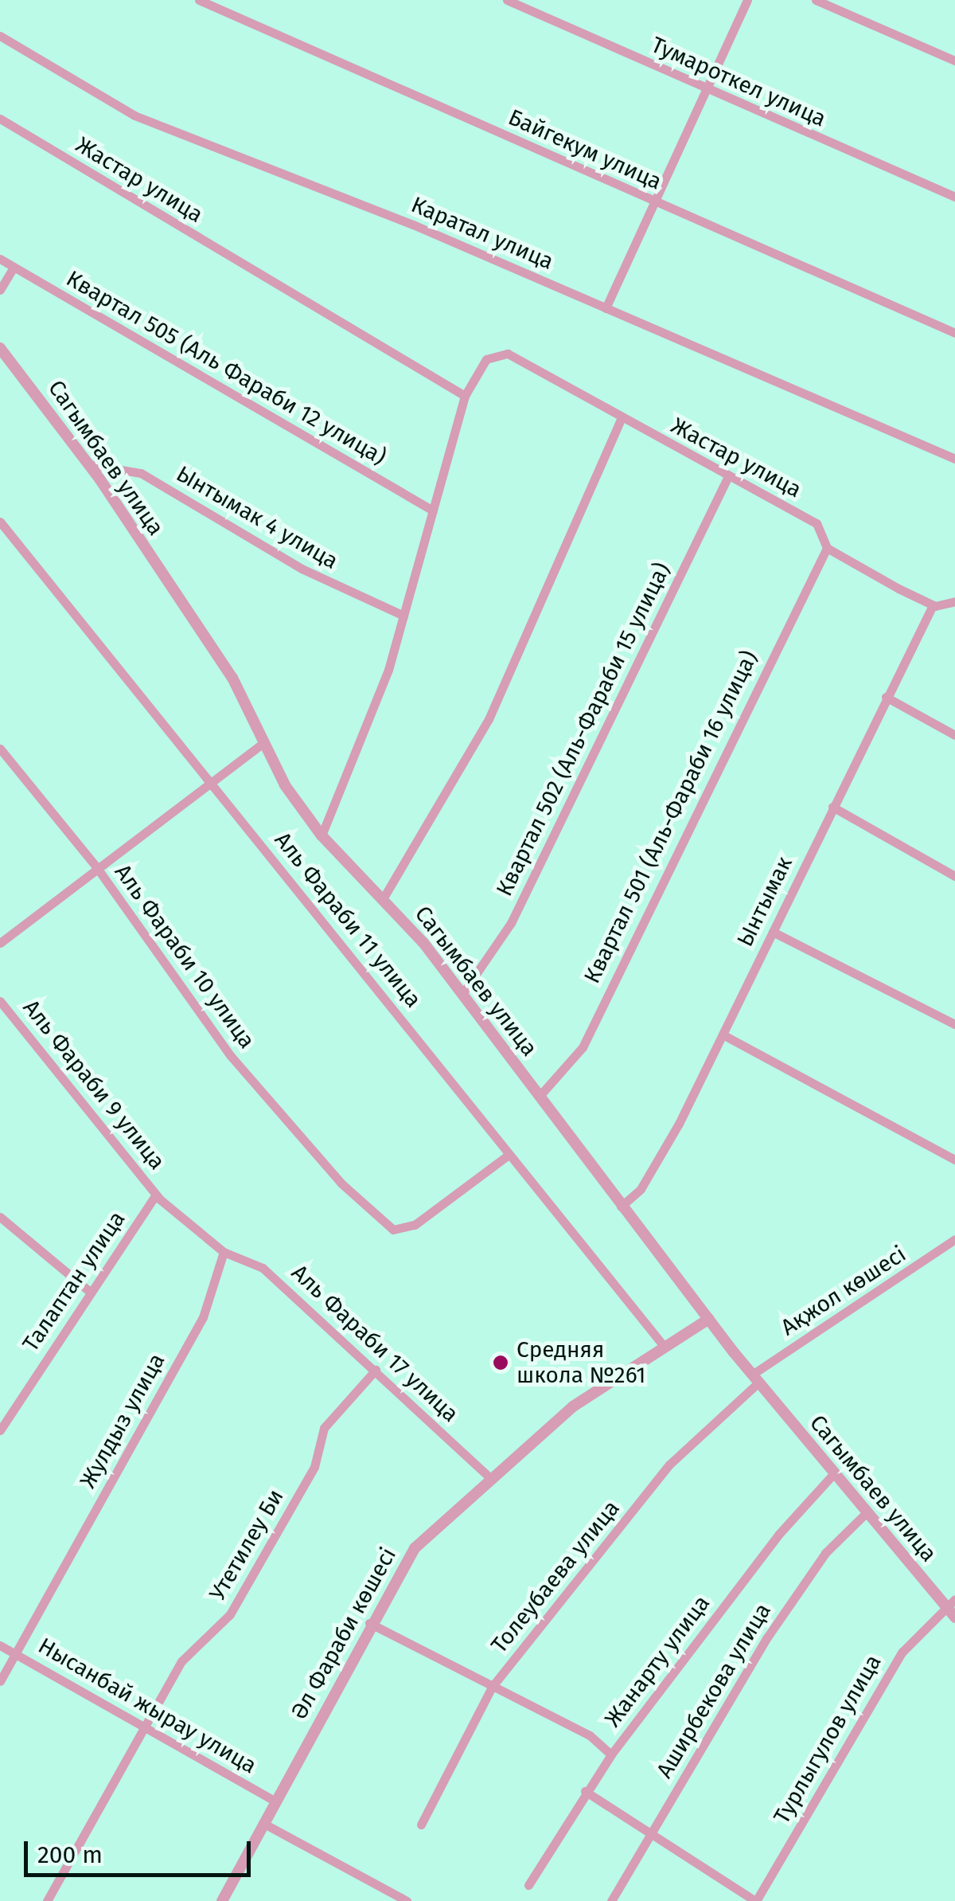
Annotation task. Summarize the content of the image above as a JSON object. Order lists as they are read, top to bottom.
{
  "streets": {
    "street": [
      "Тумароткел улица",
      "Байгекум улица",
      "Жастар улица",
      "Каратал улица",
      "Квартал 505 (Аль Фараби 12 улица)",
      "Сагымбаев улица",
      "Ынтымак 4 улица",
      "Квартал 502 (Аль-Фараби 15 улица)",
      "Квартал 501 (Аль-Фараби 16 улица)",
      "Ынтымак",
      "Аль Фараби 11 улица",
      "Аль Фараби 10 улица",
      "Аль Фараби 9 улица",
      "Талаптан улица",
      "Ақжол көшесі",
      "Аль Фараби 17 улица",
      "Жулдыз улица",
      "Утетилеу Би",
      "Толеубаева улица",
      "Әл Фараби көшесі",
      "Жанарту улица",
      "Аширбекова улица",
      "Нысанбай жырау улица",
      "Турлыгулов улица"
    ]
  },
  "crossings": [
    ["Жастар улица", "Квартал 502 (Аль-Фараби 15 улица)"],
    ["Жастар улица", "Квартал 501 (Аль-Фараби 16 улица)"],
    ["Жастар улица", "Ынтымак"],
    ["Сагымбаев улица", "Ынтымак 4 улица"],
    ["Сагымбаев улица", "Квартал 502 (Аль-Фараби 15 улица)"],
    ["Сагымбаев улица", "Квартал 501 (Аль-Фараби 16 улица)"],
    ["Сагымбаев улица", "Ынтымак"],
    ["Сагымбаев улица", "Ақжол көшесі"],
    ["Сагымбаев улица", "Толеубаева улица"],
    ["Сагымбаев улица", "Әл Фараби көшесі"],
    ["Сагымбаев улица", "Жанарту улица"],
    ["Сагымбаев улица", "Аширбекова улица"],
    ["Сагымбаев улица", "Турлыгулов улица"],
    ["Аль Фараби 11 улица", "Аль Фараби 10 улица"],
    ["Аль Фараби 11 улица", "Әл Фараби көшесі"],
    ["Аль Фараби 9 улица", "Талаптан улица"],
    ["Ақжол көшесі", "Толеубаева улица"],
    ["Аль Фараби 17 улица", "Жулдыз улица"],
    ["Аль Фараби 17 улица", "Утетилеу Би"],
    ["Аль Фараби 17 улица", "Әл Фараби көшесі"],
    ["Жулдыз улица", "Нысанбай жырау улица"],
    ["Утетилеу Би", "Нысанбай жырау улица"],
    ["Әл Фараби көшесі", "Нысанбай жырау улица"]
  ],
  "places": ["Средняя школа №261"],
  "scale_bar": "200 m"
}
